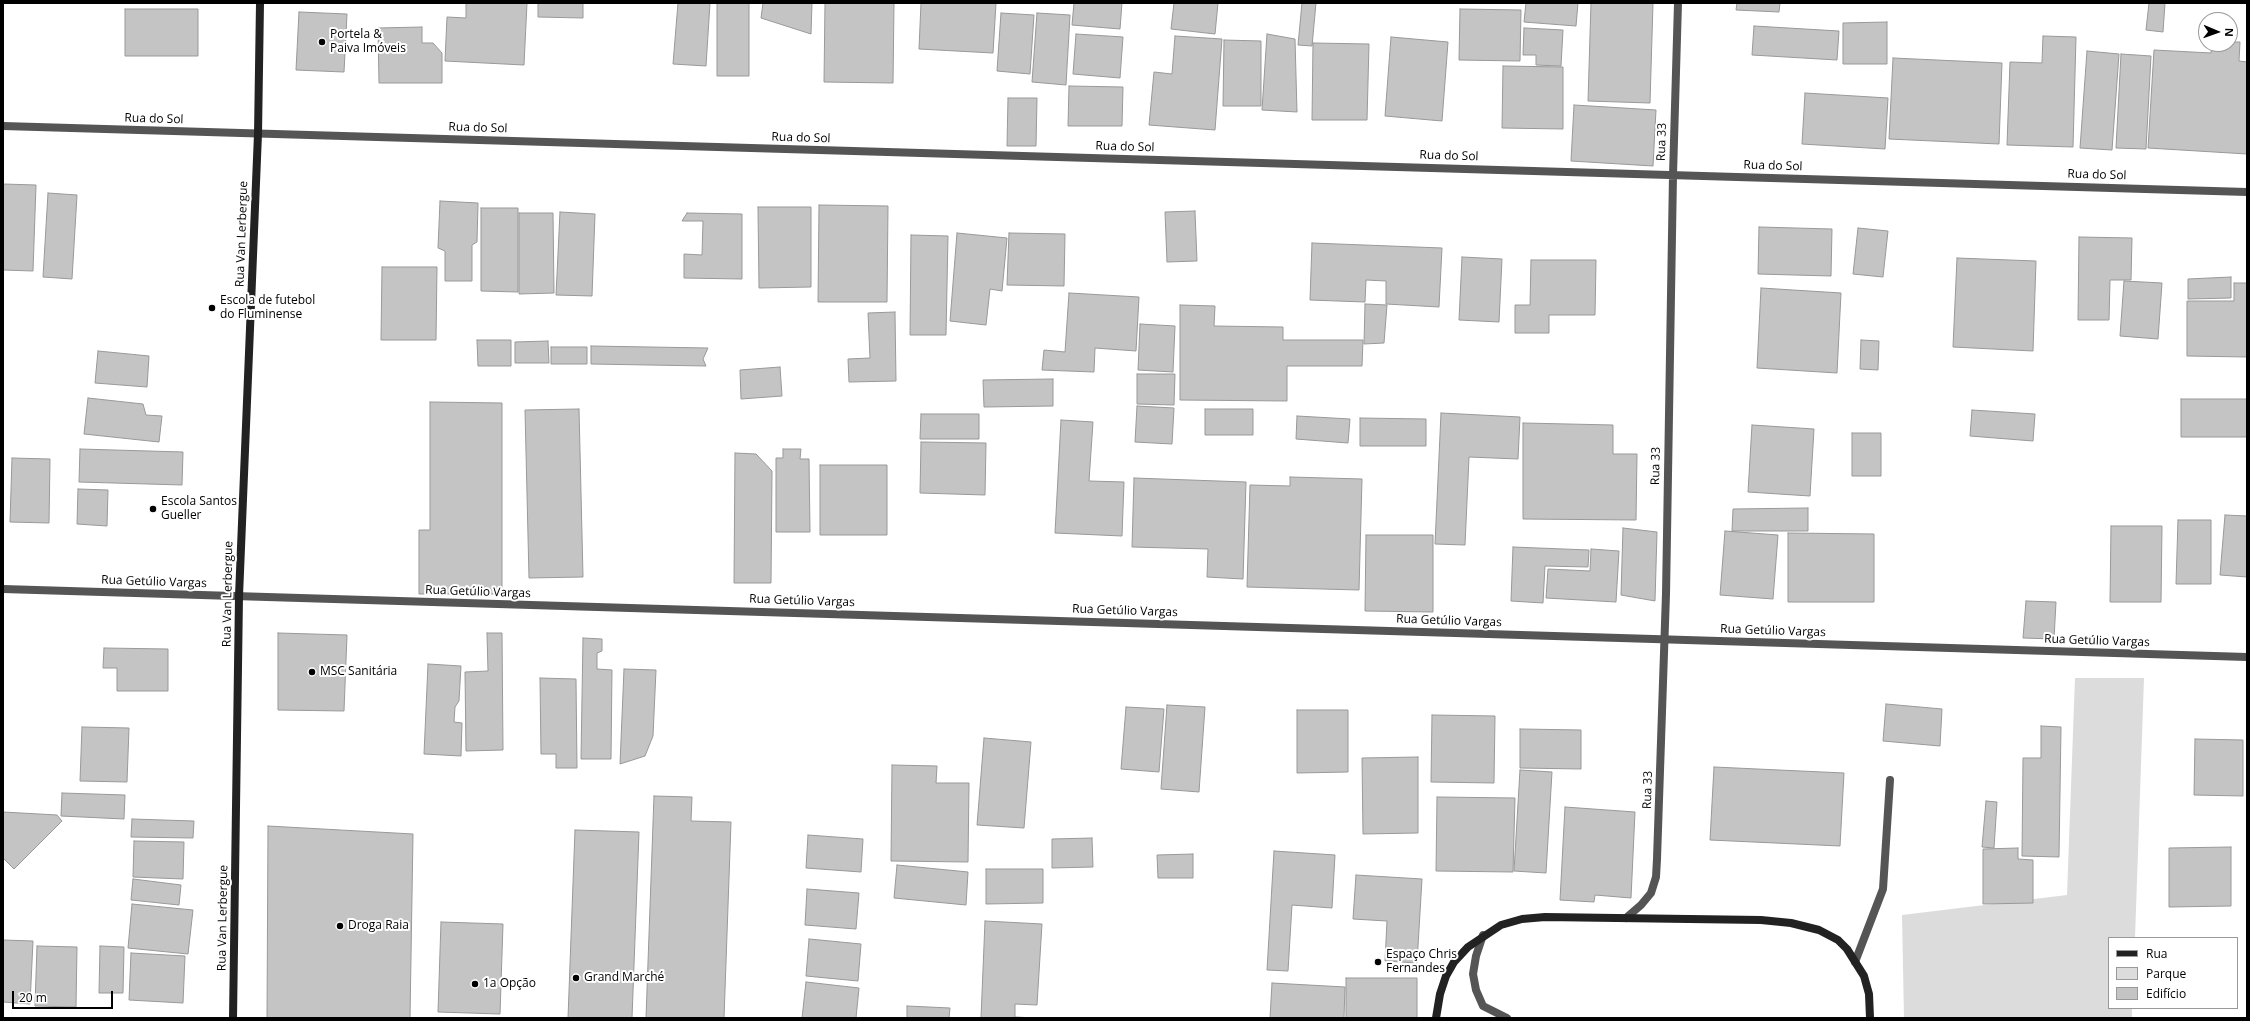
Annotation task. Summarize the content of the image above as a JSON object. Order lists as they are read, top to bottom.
{
  "streets": {
    "street": [
      "Rua do Sol",
      "Rua 33",
      "Rua Van Lerbergue",
      "Rua Getúlio Vargas"
    ]
  },
  "crossings": [
    ["Rua do Sol", "Rua 33"],
    ["Rua do Sol", "Rua Van Lerbergue"],
    ["Rua 33", "Rua Getúlio Vargas"],
    ["Rua Van Lerbergue", "Rua Getúlio Vargas"]
  ],
  "places": [
    "Portela & Paiva Imóveis",
    "Escola de futebol do Fluminense",
    "Escola Santos Gueller",
    "MSC Sanitária",
    "Droga Raia",
    "Espaço Chris Fernandes",
    "Grand Marché",
    "1a Opção"
  ],
  "legend": ["Rua", "Parque", "Edifício"],
  "scale_bar": "20 m",
  "north": "right"
}
